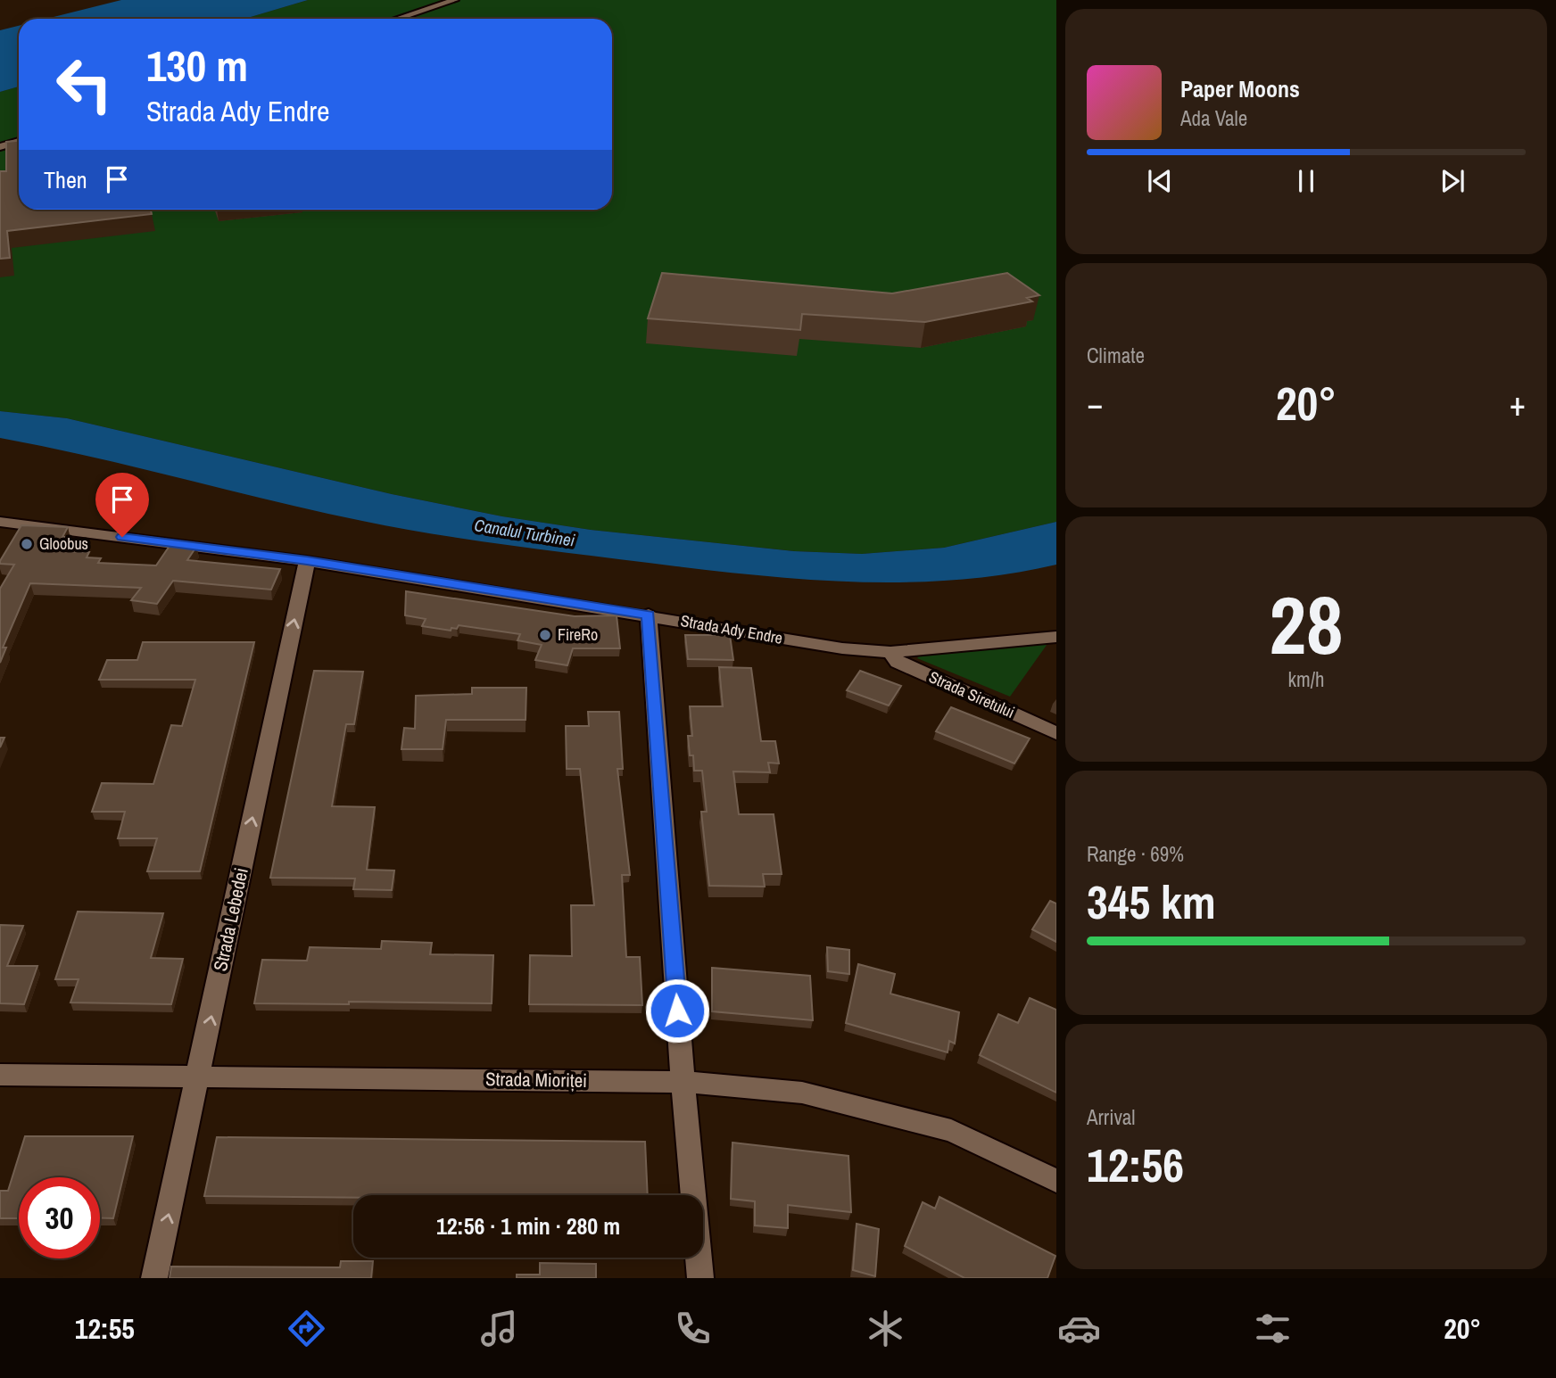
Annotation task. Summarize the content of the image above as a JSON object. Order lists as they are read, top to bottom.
{
  "streets": {
    "street": [
      "Strada Ady Endre",
      "Strada Siretului",
      "Strada Lebedei",
      "Strada Mioriței"
    ]
  },
  "crossings": [
    ["Strada Ady Endre", "Strada Siretului"],
    ["Strada Ady Endre", "Strada Lebedei"],
    ["Strada Lebedei", "Strada Mioriței"]
  ],
  "one_way": ["Strada Lebedei"],
  "water": ["Canalul Turbinei"],
  "places": ["Gloobus", "FireRo"],
  "page": {
    "turn": ["130 m", "Strada Ady Endre"],
    "song": ["Paper Moons", "Ada Vale"],
    "then": "Then",
    "tile": [
      "Climate",
      ["28", "km/h"],
      ["Range · 69%", "345 km"],
      ["Arrival", "12:56"]
    ],
    "heat": ["−", "20°", "+"],
    "limit": "30",
    "trip": "12:56 · 1 min · 280 m",
    "tabs": ["12:55", "20°"]
  }
}
